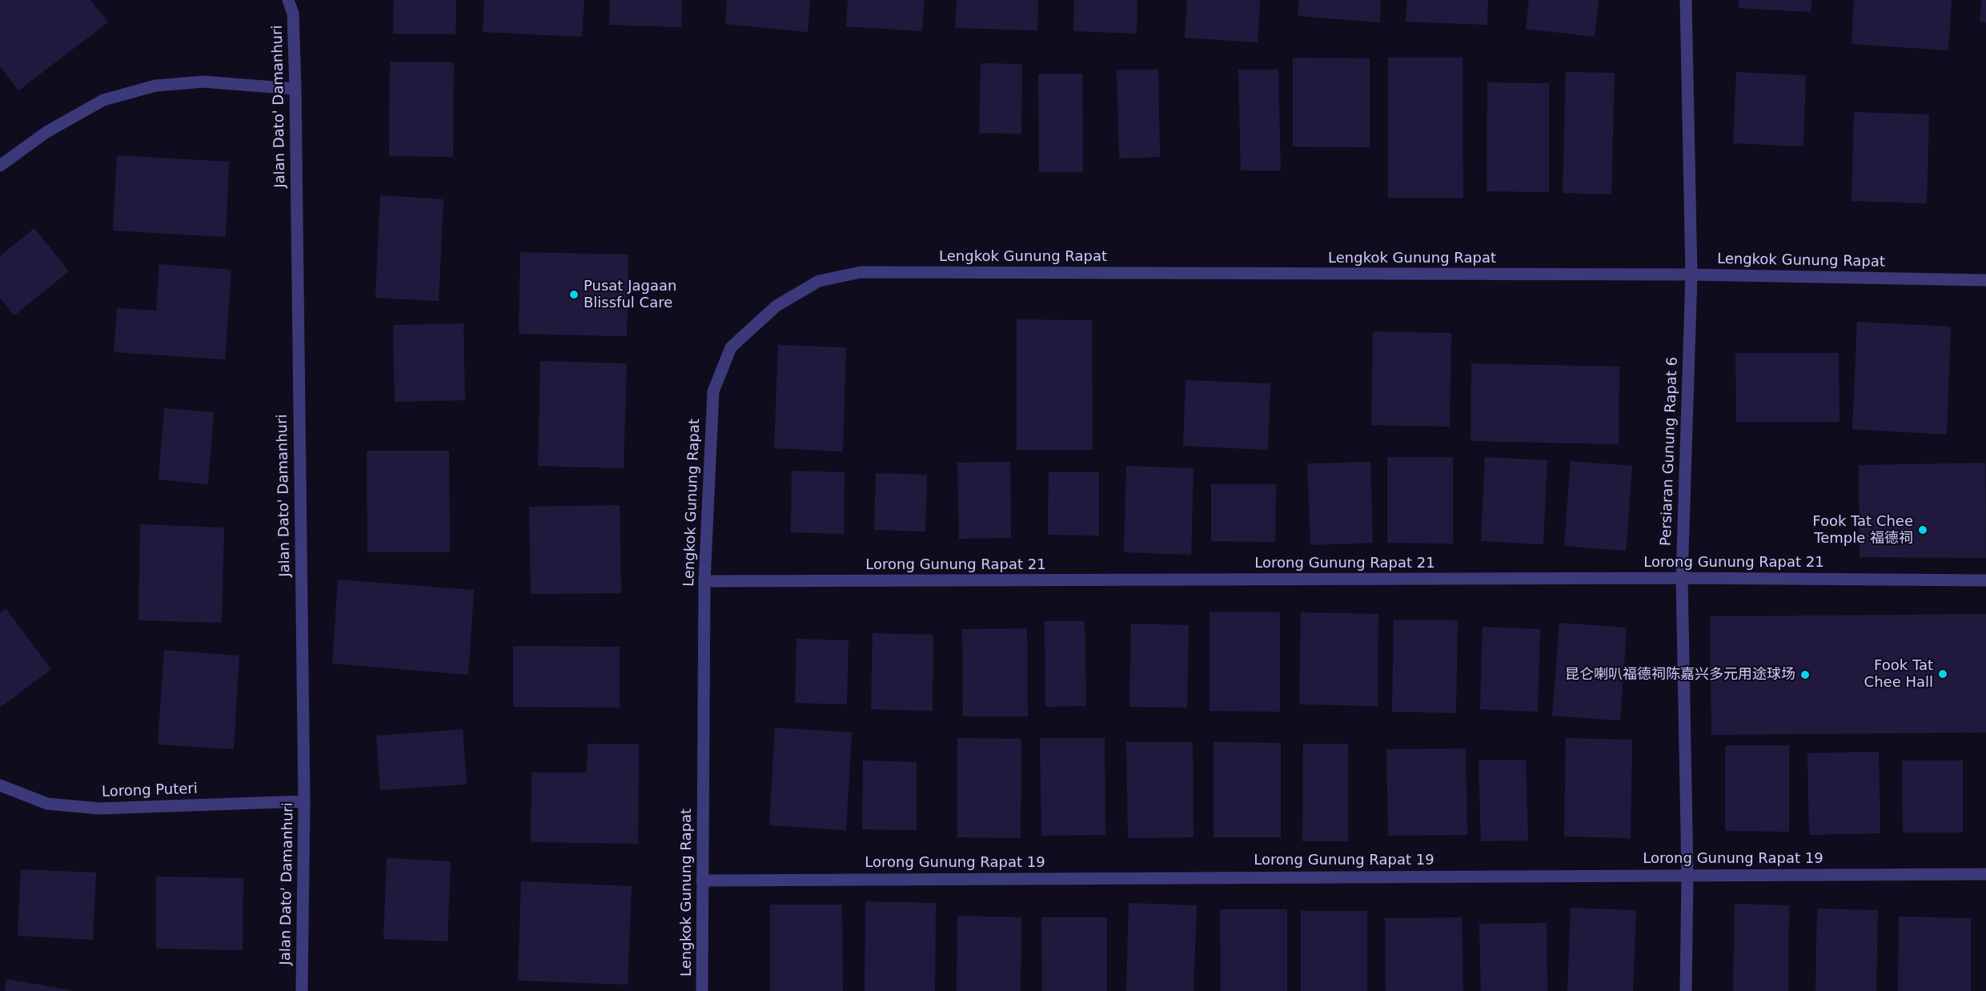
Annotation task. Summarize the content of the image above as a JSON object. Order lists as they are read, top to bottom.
{
  "streets": {
    "street": [
      "Jalan Dato' Damanhuri",
      "Lengkok Gunung Rapat",
      "Persiaran Gunung Rapat 6",
      "Lorong Gunung Rapat 21",
      "Lorong Puteri",
      "Lorong Gunung Rapat 19"
    ]
  },
  "crossings": [
    ["Jalan Dato' Damanhuri", "Lorong Puteri"],
    ["Lengkok Gunung Rapat", "Persiaran Gunung Rapat 6"],
    ["Lengkok Gunung Rapat", "Lorong Gunung Rapat 21"],
    ["Lengkok Gunung Rapat", "Lorong Gunung Rapat 19"],
    ["Persiaran Gunung Rapat 6", "Lorong Gunung Rapat 21"],
    ["Persiaran Gunung Rapat 6", "Lorong Gunung Rapat 19"]
  ],
  "places": [
    "Pusat Jagaan Blissful Care",
    "Fook Tat Chee Temple 福德祠",
    "Fook Tat Chee Hall",
    "昆仑喇叭福德祠陈嘉兴多元用途球场"
  ]
}
